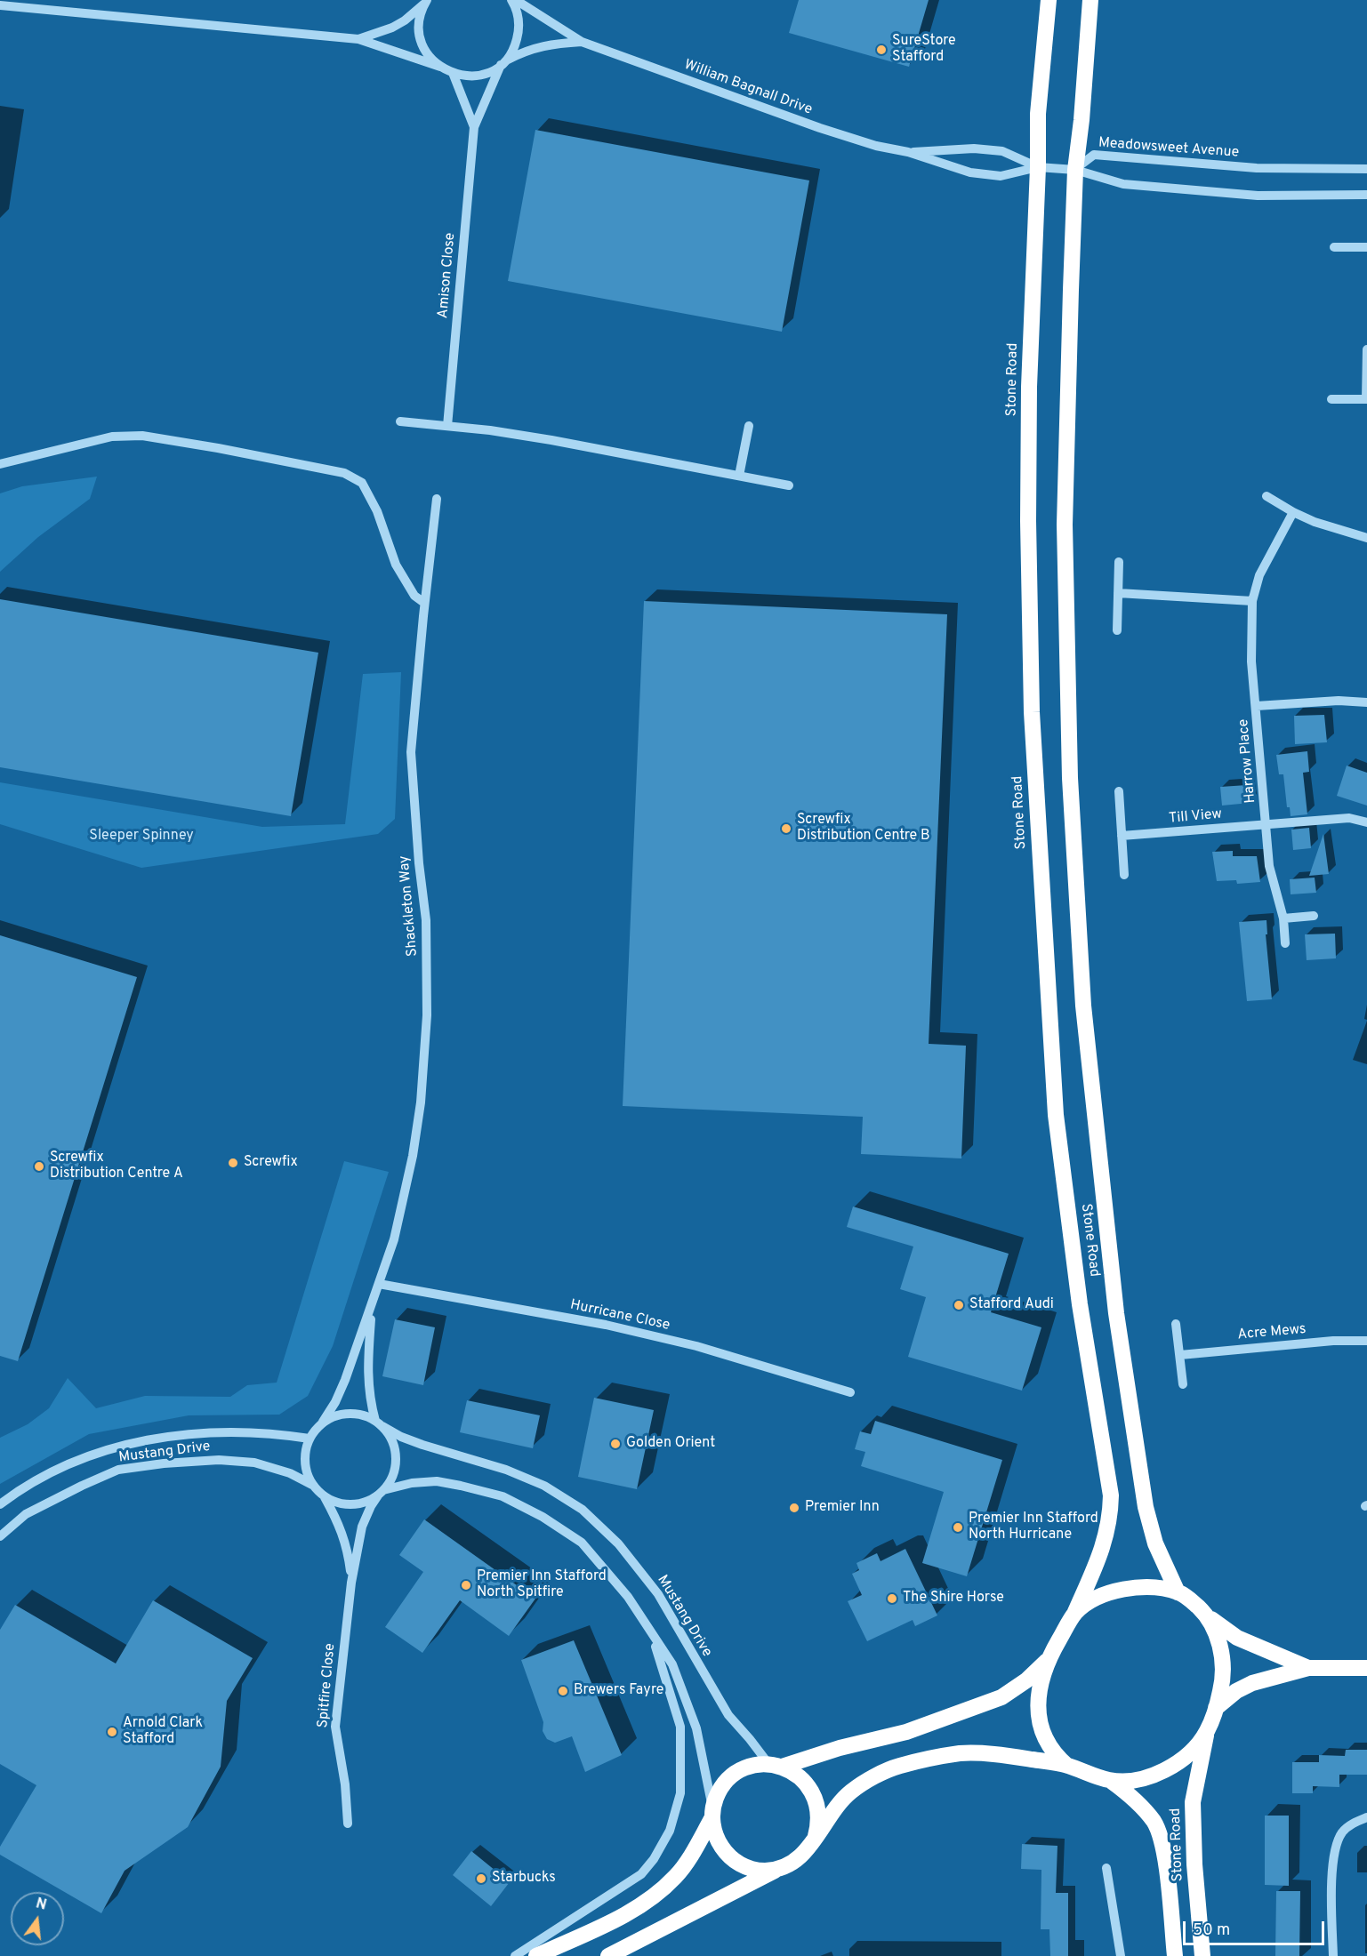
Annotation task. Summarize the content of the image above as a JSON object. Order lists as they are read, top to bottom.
{
  "streets": {
    "highway": ["Stone Road"],
    "street": [
      "William Bagnall Drive",
      "Meadowsweet Avenue",
      "Amison Close",
      "Harrow Place",
      "Till View",
      "Shackleton Way",
      "Hurricane Close",
      "Acre Mews",
      "Mustang Drive",
      "Spitfire Close"
    ]
  },
  "crossings": [
    ["William Bagnall Drive", "Amison Close"],
    ["William Bagnall Drive", "Stone Road"],
    ["Meadowsweet Avenue", "Stone Road"],
    ["Harrow Place", "Till View"],
    ["Shackleton Way", "Hurricane Close"],
    ["Shackleton Way", "Mustang Drive"],
    ["Shackleton Way", "Spitfire Close"],
    ["Mustang Drive", "Spitfire Close"]
  ],
  "parks": ["Sleeper Spinney"],
  "places": [
    "SureStore Stafford",
    "Screwfix Distribution Centre B",
    "Screwfix",
    "Screwfix Distribution Centre A",
    "Stafford Audi",
    "Golden Orient",
    "Premier Inn",
    "Premier Inn Stafford North Hurricane",
    "Premier Inn Stafford North Spitfire",
    "The Shire Horse",
    "Brewers Fayre",
    "Arnold Clark Stafford",
    "Starbucks"
  ],
  "scale_bar": "50 m",
  "north": "top"
}
